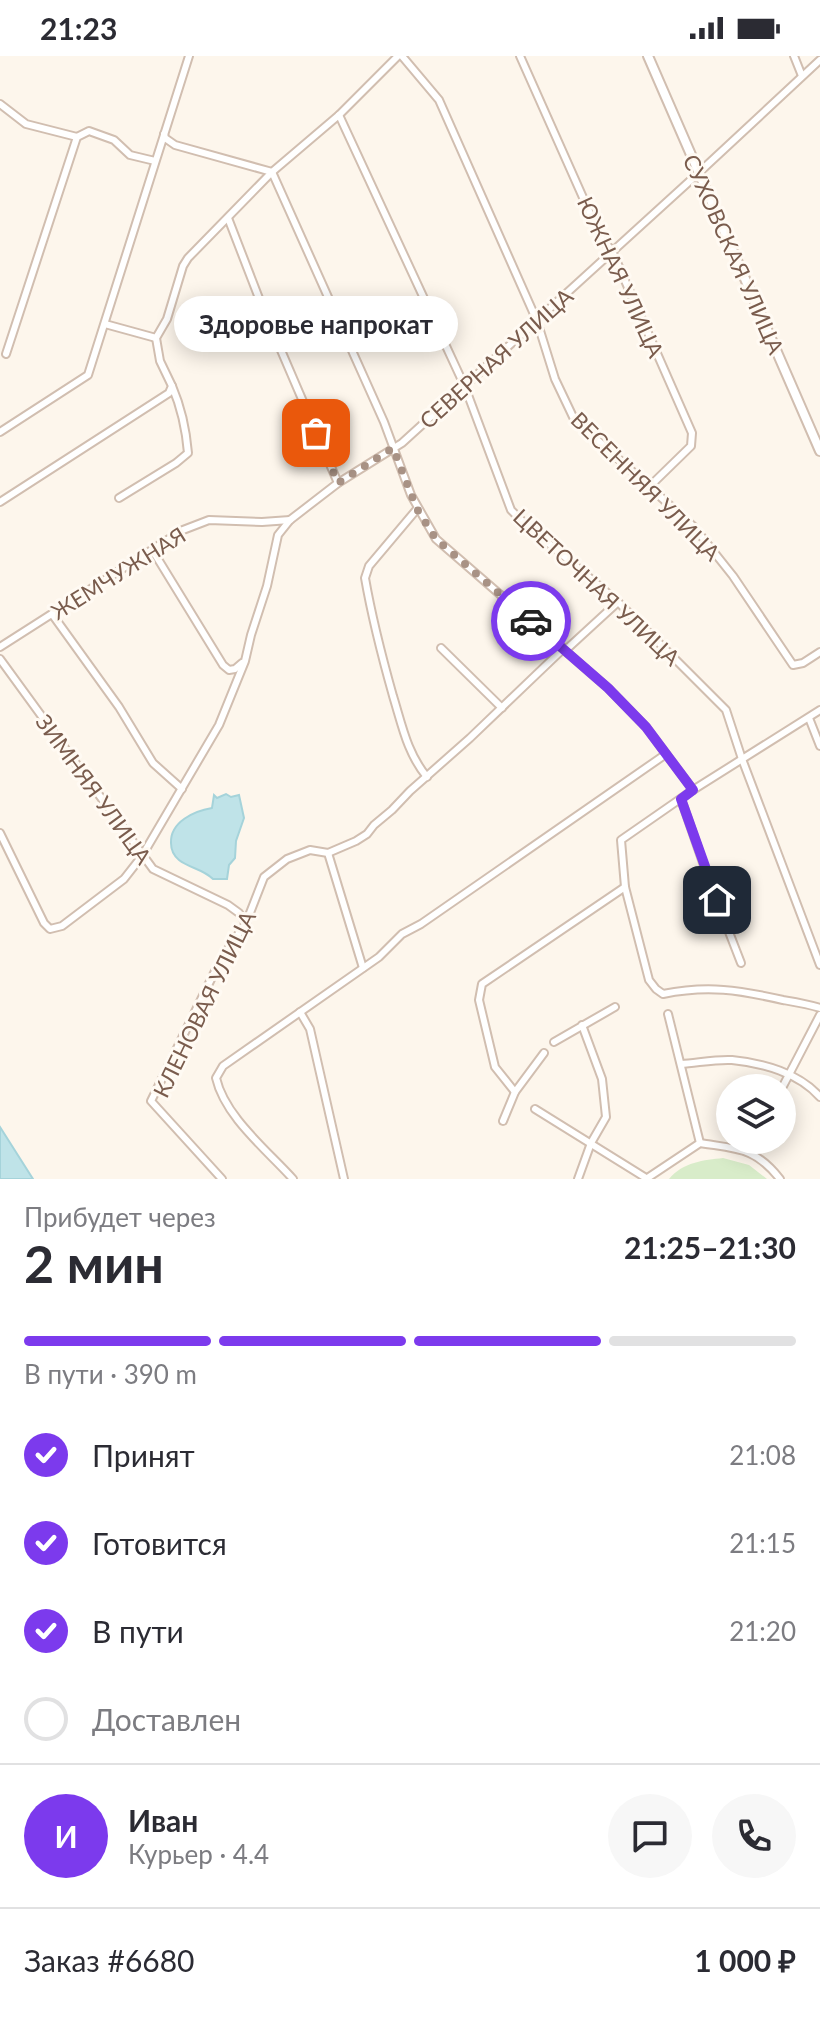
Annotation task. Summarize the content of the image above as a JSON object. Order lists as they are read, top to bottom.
{
  "streets": {
    "street": [
      "СУХОВСКАЯ УЛИЦА",
      "ЮЖНАЯ УЛИЦА",
      "СЕВЕРНАЯ УЛИЦА",
      "ВЕСЕННЯЯ УЛИЦА",
      "ЖЕМЧУЖНАЯ",
      "ЦВЕТОЧНАЯ УЛИЦА",
      "ЗИМНЯЯ УЛИЦА",
      "КЛЕНОВАЯ УЛИЦА"
    ]
  },
  "crossings": [
    ["СУХОВСКАЯ УЛИЦА", "СЕВЕРНАЯ УЛИЦА"],
    ["ЮЖНАЯ УЛИЦА", "СЕВЕРНАЯ УЛИЦА"],
    ["ЮЖНАЯ УЛИЦА", "ВЕСЕННЯЯ УЛИЦА"],
    ["СЕВЕРНАЯ УЛИЦА", "ВЕСЕННЯЯ УЛИЦА"],
    ["СЕВЕРНАЯ УЛИЦА", "ЖЕМЧУЖНАЯ"],
    ["СЕВЕРНАЯ УЛИЦА", "ЦВЕТОЧНАЯ УЛИЦА"],
    ["СЕВЕРНАЯ УЛИЦА", "ЗИМНЯЯ УЛИЦА"],
    ["ЦВЕТОЧНАЯ УЛИЦА", "КЛЕНОВАЯ УЛИЦА"],
    ["ЗИМНЯЯ УЛИЦА", "КЛЕНОВАЯ УЛИЦА"]
  ],
  "places": ["Здоровье напрокат"],
  "page": {
    "status": "21:23",
    "bubble": "Здоровье напрокат",
    "heading": ["2 мин", "Прибудет через", "21:25–21:30"],
    "panel": [
      "Иван",
      "Курьер · 4.4",
      "Заказ #6680",
      "1 000 ₽"
    ],
    "bar": "В пути · 390 m",
    "list": [
      ["Принят", "21:08"],
      ["Готовится", "21:15"],
      ["В пути", "21:20"],
      "Доставлен"
    ],
    "round": "И"
  }
}
